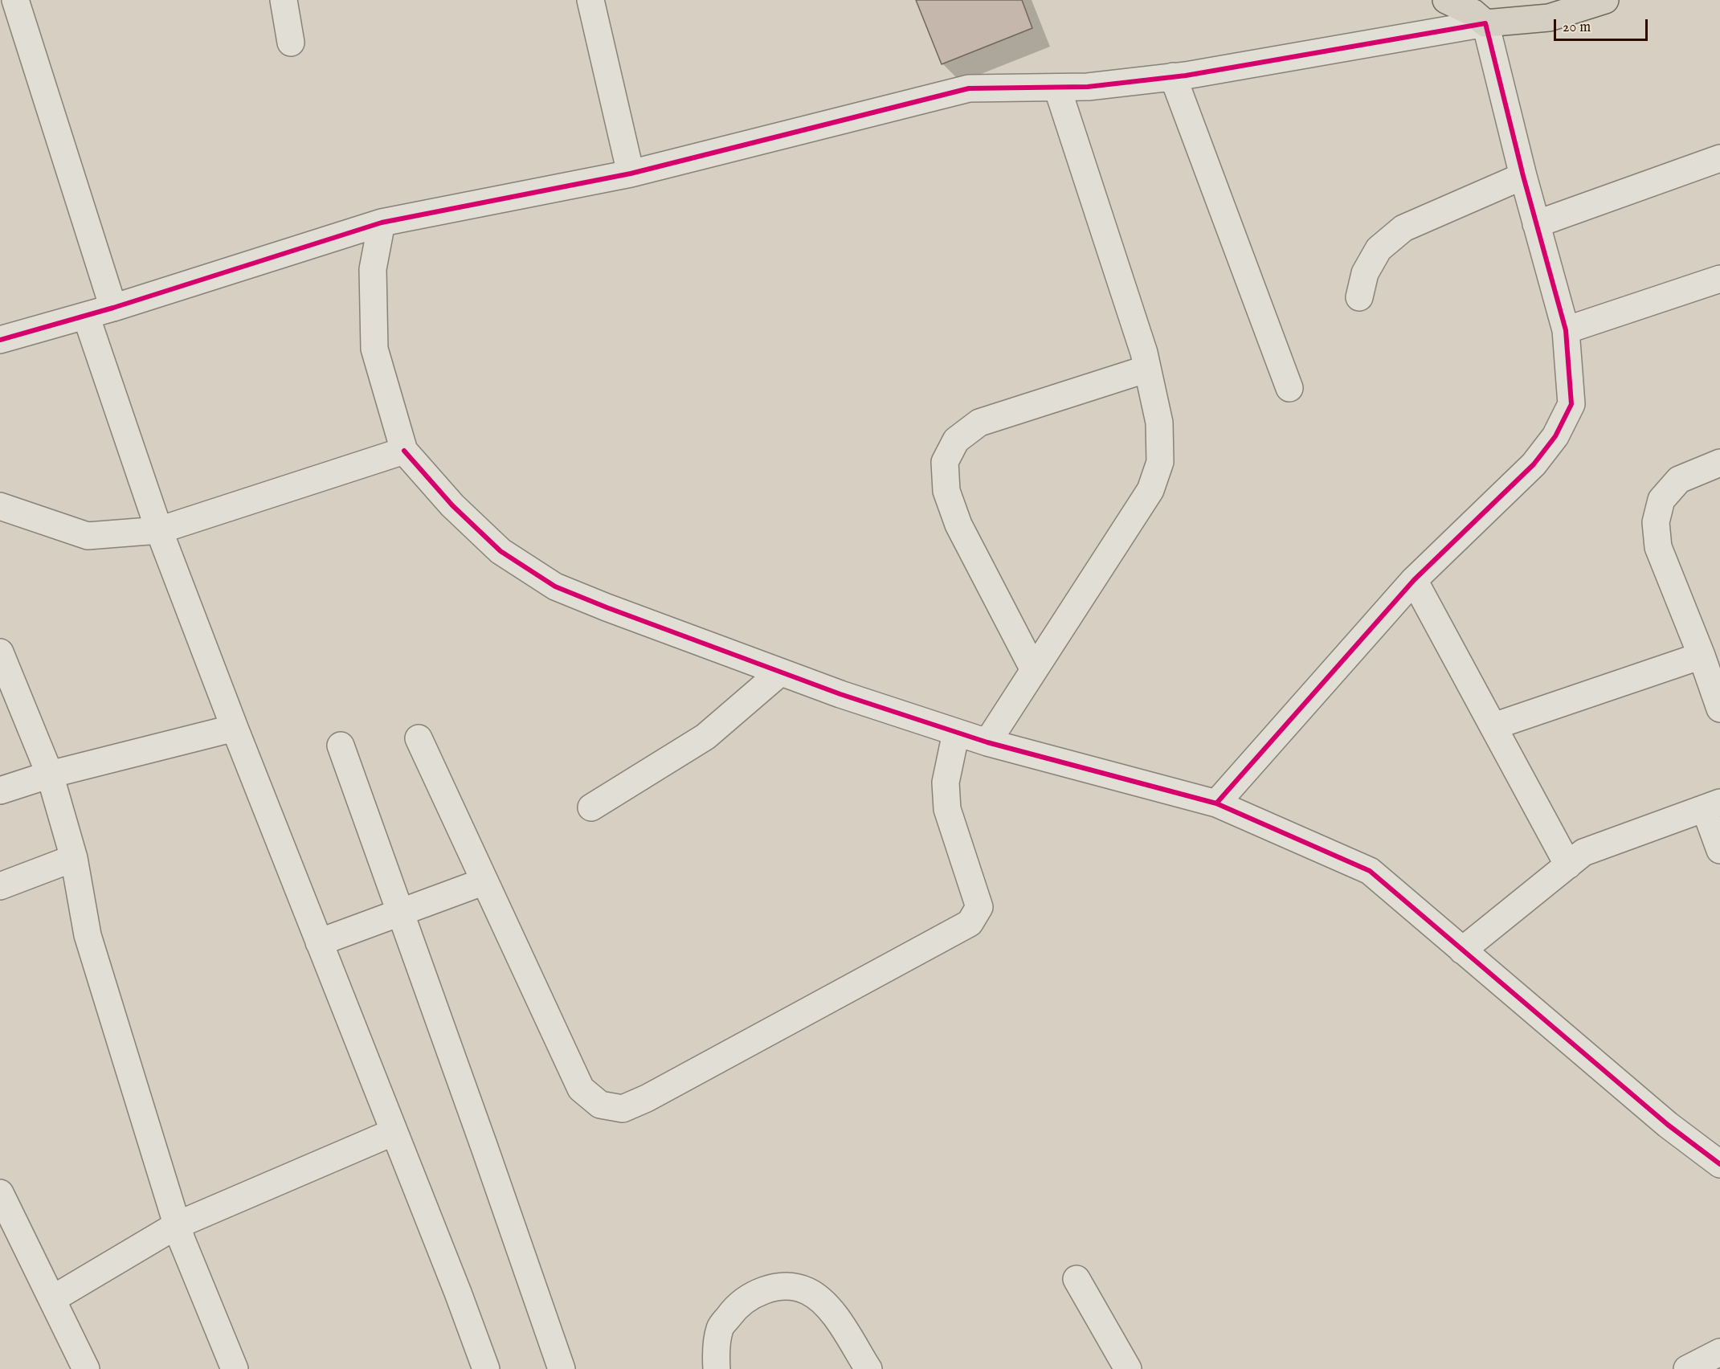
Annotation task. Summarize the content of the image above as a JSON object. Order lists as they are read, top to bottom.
{
  "scale_bar": "20 m"
}
